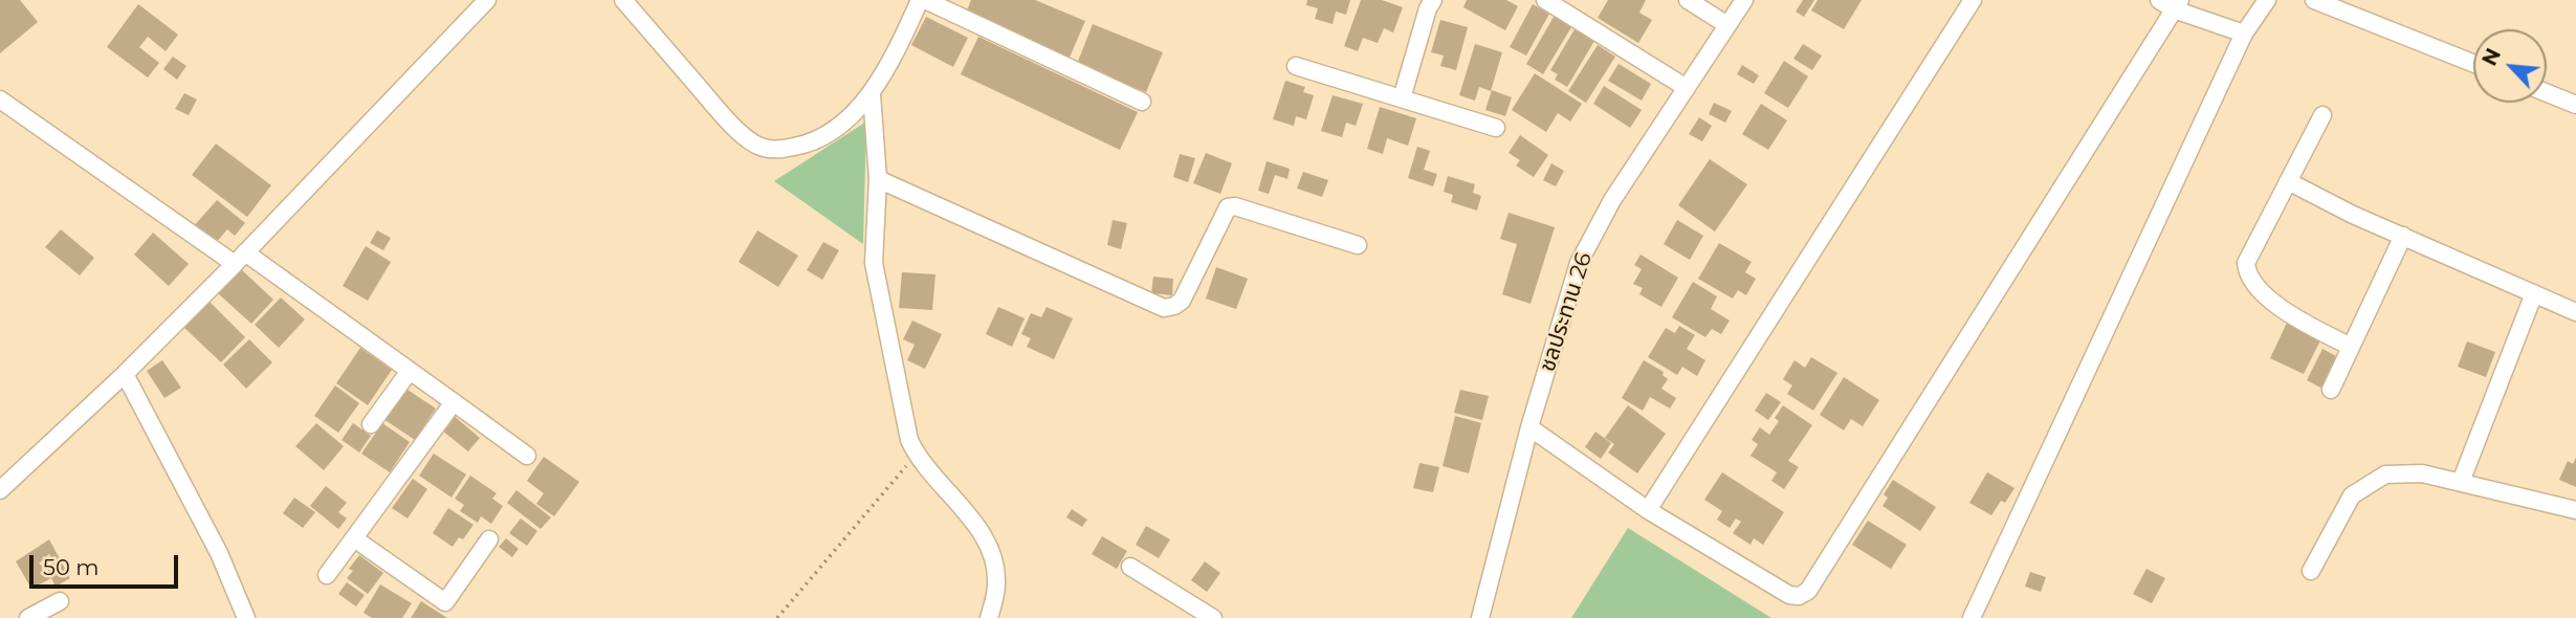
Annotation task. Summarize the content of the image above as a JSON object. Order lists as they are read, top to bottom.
{
  "streets": {
    "street": ["ชลประทาน 26"]
  },
  "scale_bar": "50 m",
  "north": "top left"
}
